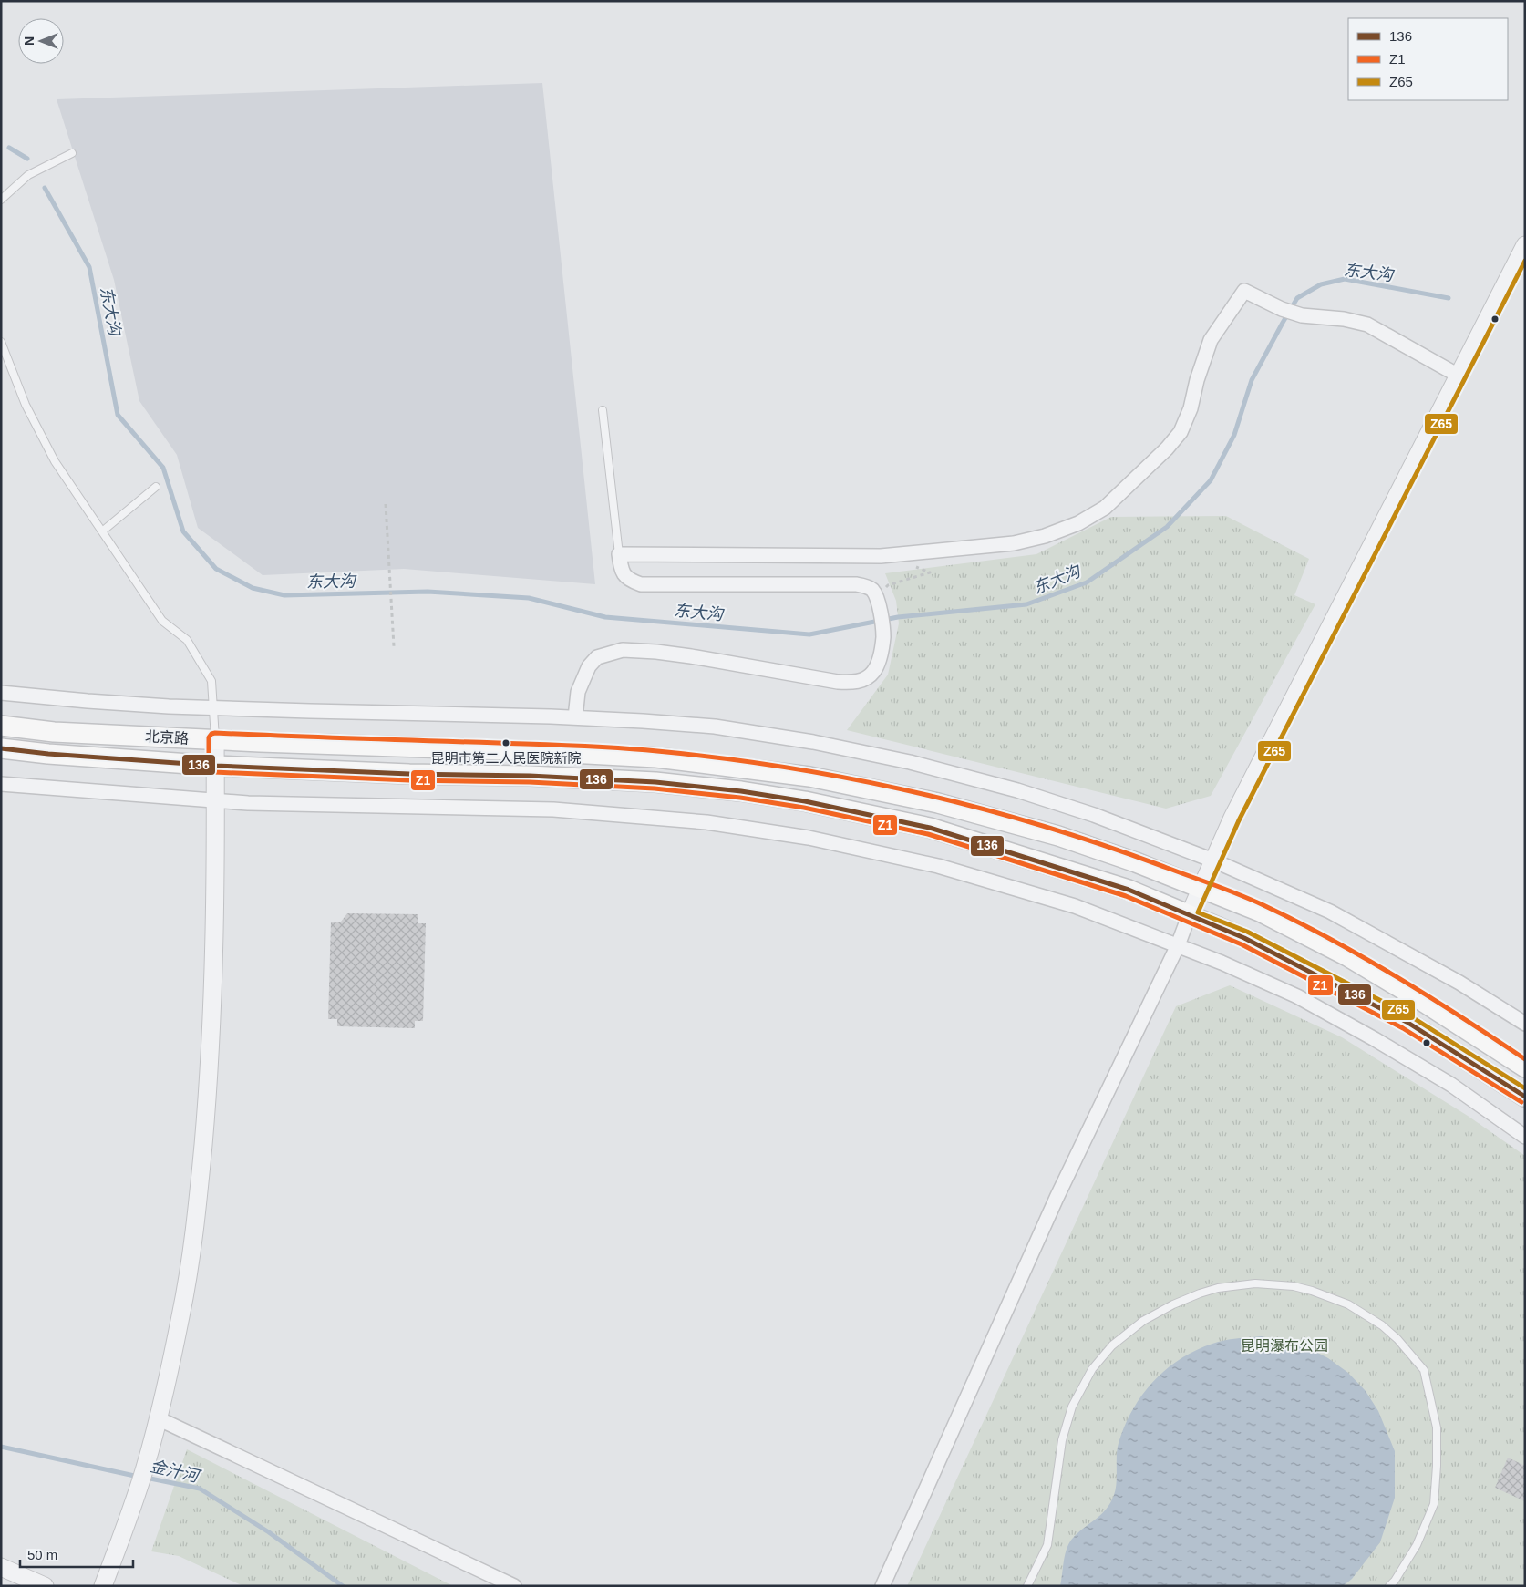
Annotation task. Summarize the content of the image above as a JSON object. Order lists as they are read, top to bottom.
{
  "streets": {
    "main road": ["北京路"]
  },
  "water": ["东大沟", "金汁河"],
  "parks": ["昆明瀑布公园"],
  "places": ["昆明市第二人民医院新院"],
  "lines": ["transit line Z65", "transit line Z1", "transit line 136"],
  "legend": ["136", "Z1", "Z65"],
  "scale_bar": "50 m",
  "north": "left"
}
